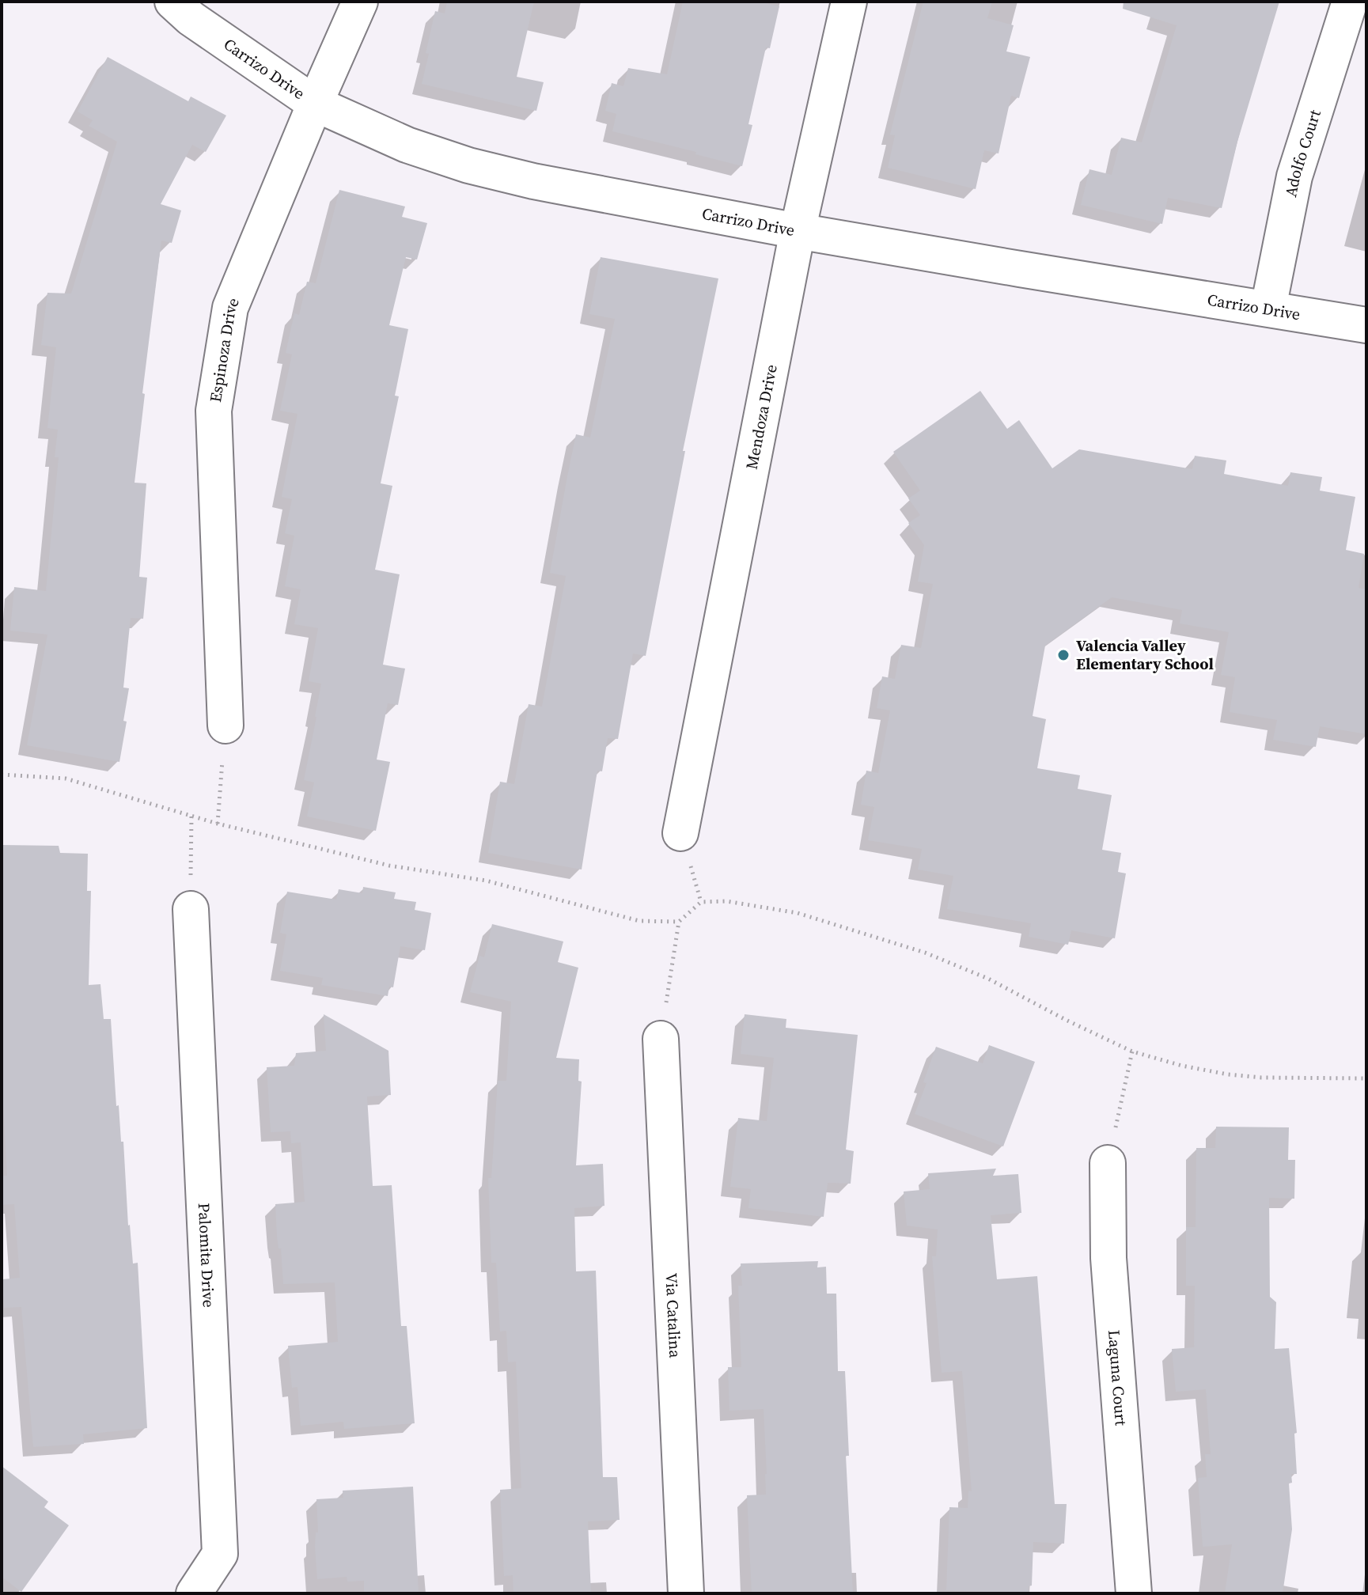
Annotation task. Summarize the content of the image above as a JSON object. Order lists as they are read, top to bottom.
{
  "streets": {
    "street": [
      "Carrizo Drive",
      "Adolfo Court",
      "Espinoza Drive",
      "Mendoza Drive",
      "Palomita Drive",
      "Via Catalina",
      "Laguna Court"
    ]
  },
  "crossings": [
    ["Carrizo Drive", "Adolfo Court"],
    ["Carrizo Drive", "Espinoza Drive"],
    ["Carrizo Drive", "Mendoza Drive"]
  ],
  "places": ["Valencia Valley Elementary School"]
}
